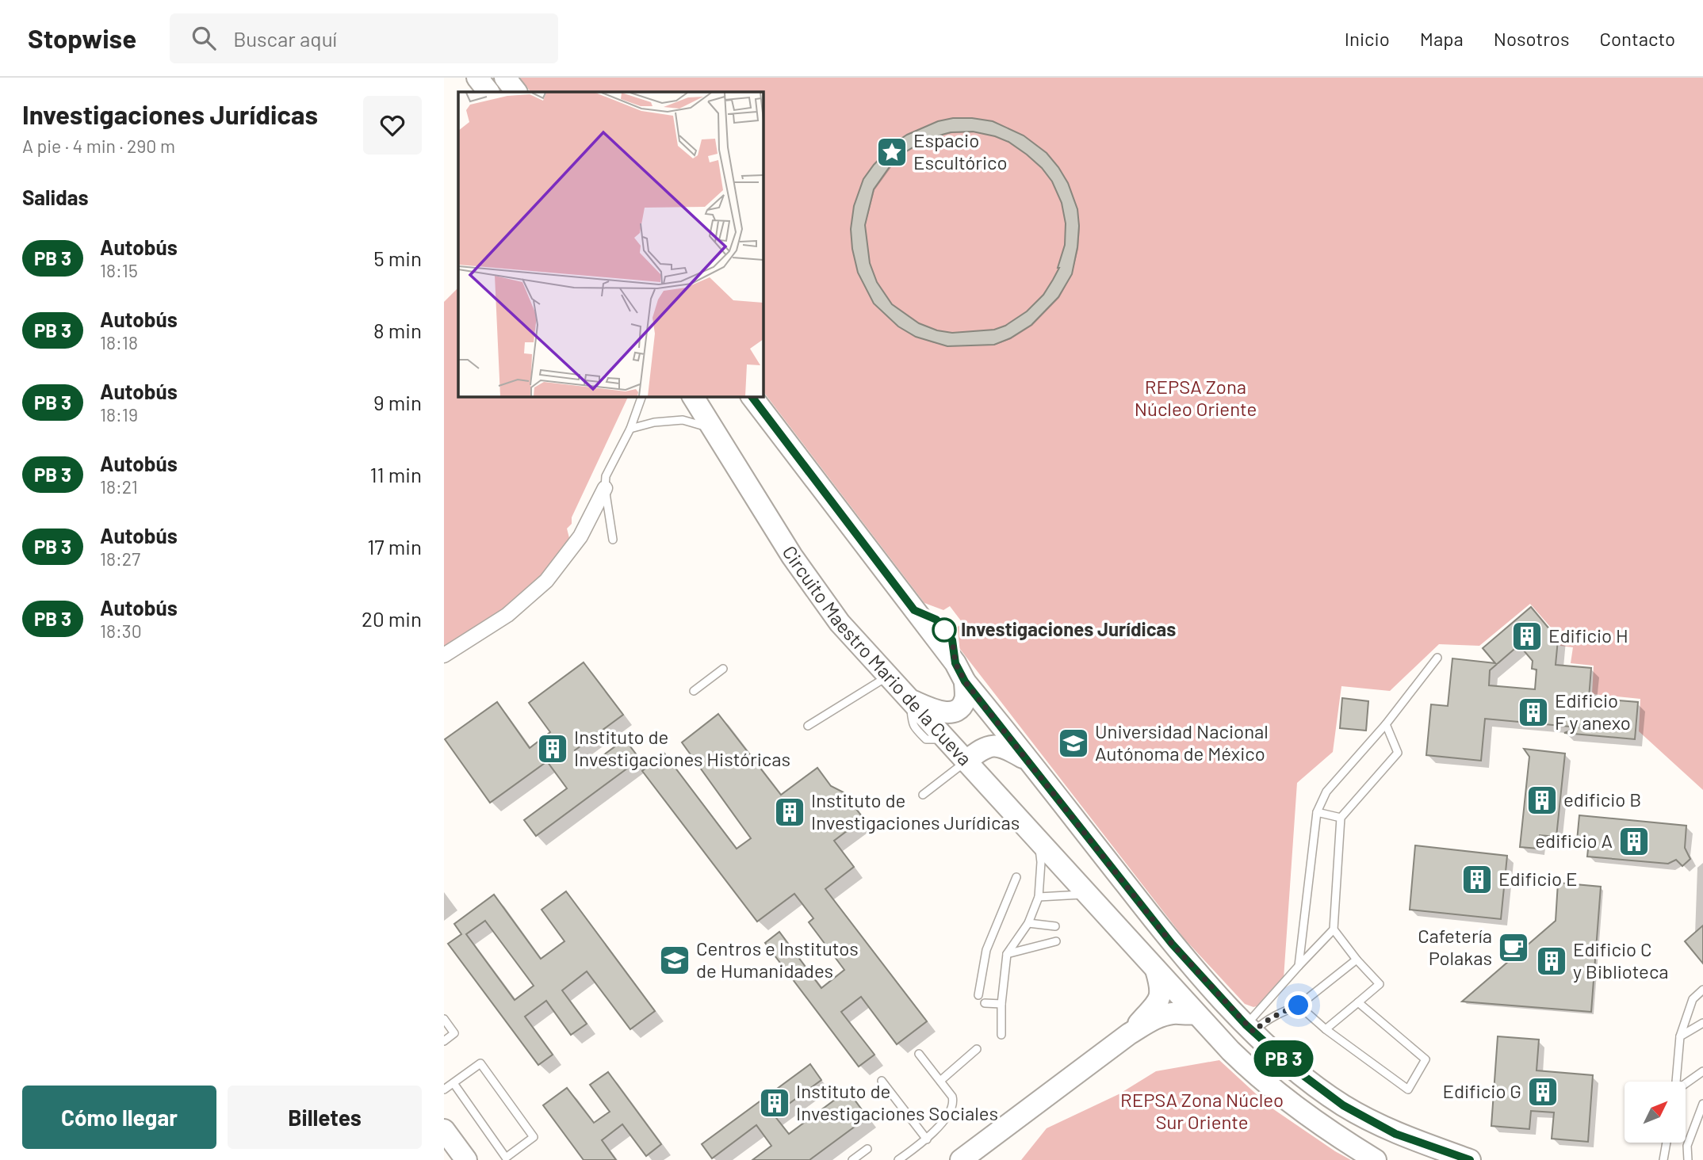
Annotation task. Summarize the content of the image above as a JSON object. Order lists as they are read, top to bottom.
{
  "streets": {
    "street": ["Circuito Maestro Mario de la Cueva"]
  },
  "parks": ["REPSA Zona Núcleo Oriente", "REPSA Zona Núcleo Sur Oriente"],
  "places": {
    "place": ["Espacio Escultórico"],
    "other": ["Investigaciones Jurídicas"],
    "building": [
      "Edificio H",
      "Edificio F y anexo",
      "Instituto de Investigaciones Históricas",
      "edificio B",
      "Instituto de Investigaciones Jurídicas",
      "edificio A",
      "Edificio E",
      "Edificio C y Biblioteca",
      "Edificio G",
      "Instituto de Investigaciones Sociales"
    ],
    "school or university": ["Universidad Nacional Autónoma de México", "Centros e Institutos de Humanidades"],
    "cafe": ["Cafetería Polakas"]
  },
  "north": "top right",
  "page": {
    "header": "Stopwise",
    "search": "Buscar aquí",
    "nav": [
      "Inicio",
      "Mapa",
      "Nosotros",
      "Contacto"
    ],
    "heading": [
      ["Investigaciones Jurídicas", "A pie · 4 min · 290 m"],
      "Salidas"
    ],
    "on_map": "PB 3",
    "list": [
      {
        "mark": "PB 3",
        "name": "Autobús",
        "note": "18:15",
        "value": "5 min"
      },
      {
        "mark": "PB 3",
        "name": "Autobús",
        "note": "18:18",
        "value": "8 min"
      },
      {
        "mark": "PB 3",
        "name": "Autobús",
        "note": "18:19",
        "value": "9 min"
      },
      {
        "mark": "PB 3",
        "name": "Autobús",
        "note": "18:21",
        "value": "11 min"
      },
      {
        "mark": "PB 3",
        "name": "Autobús",
        "note": "18:27",
        "value": "17 min"
      },
      {
        "mark": "PB 3",
        "name": "Autobús",
        "note": "18:30",
        "value": "20 min"
      }
    ],
    "buttons": ["Cómo llegar", "Billetes"]
  }
}
